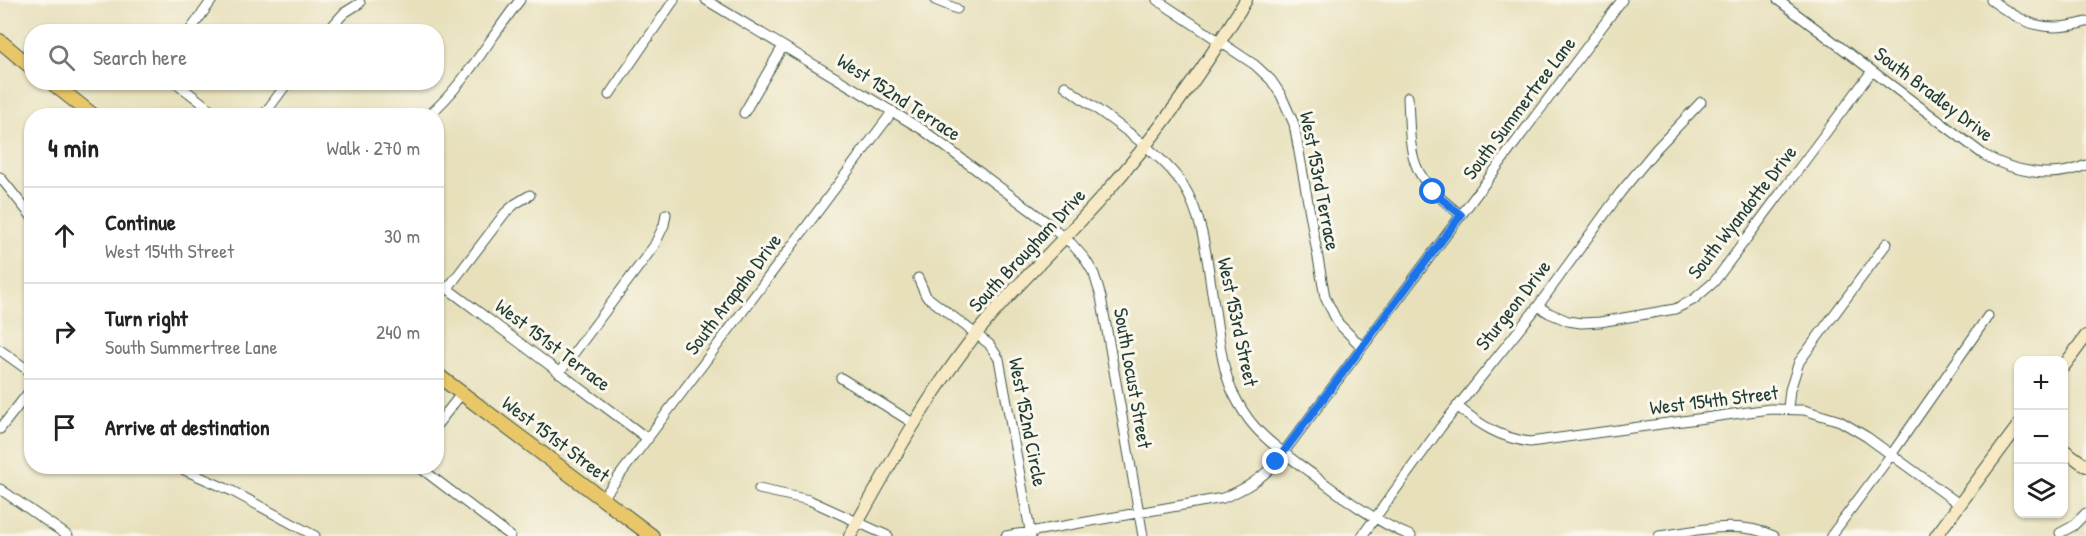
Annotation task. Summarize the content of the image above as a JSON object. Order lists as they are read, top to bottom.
{
  "streets": {
    "main road": ["West 151st Street"],
    "street": [
      "South Bradley Drive",
      "West 152nd Terrace",
      "South Summertree Lane",
      "West 153rd Terrace",
      "South Wyandotte Drive",
      "South Brougham Drive",
      "South Arapaho Drive",
      "Sturgeon Drive",
      "West 153rd Street",
      "West 151st Terrace",
      "South Locust Street",
      "West 154th Street",
      "West 152nd Circle"
    ]
  },
  "crossings": [
    ["South Bradley Drive", "South Wyandotte Drive"],
    ["West 152nd Terrace", "South Brougham Drive"],
    ["West 152nd Terrace", "South Arapaho Drive"],
    ["West 152nd Terrace", "South Locust Street"],
    ["South Summertree Lane", "West 153rd Terrace"],
    ["South Summertree Lane", "West 153rd Street"],
    ["South Summertree Lane", "South Locust Street"],
    ["South Summertree Lane", "West 152nd Circle"],
    ["West 153rd Terrace", "South Brougham Drive"],
    ["South Wyandotte Drive", "Sturgeon Drive"],
    ["South Brougham Drive", "West 153rd Street"],
    ["South Brougham Drive", "South Locust Street"],
    ["South Brougham Drive", "West 152nd Circle"],
    ["South Arapaho Drive", "West 151st Terrace"],
    ["South Arapaho Drive", "West 151st Street"],
    ["Sturgeon Drive", "West 153rd Street"],
    ["Sturgeon Drive", "West 154th Street"]
  ],
  "page": {
    "search": "Search here",
    "heading": ["4 min", "Walk · 270 m"],
    "list": [
      ["Continue", "West 154th Street", "30 m"],
      ["Turn right", "South Summertree Lane", "240 m"],
      "Arrive at destination"
    ],
    "map_buttons": ["+", "−"]
  }
}
